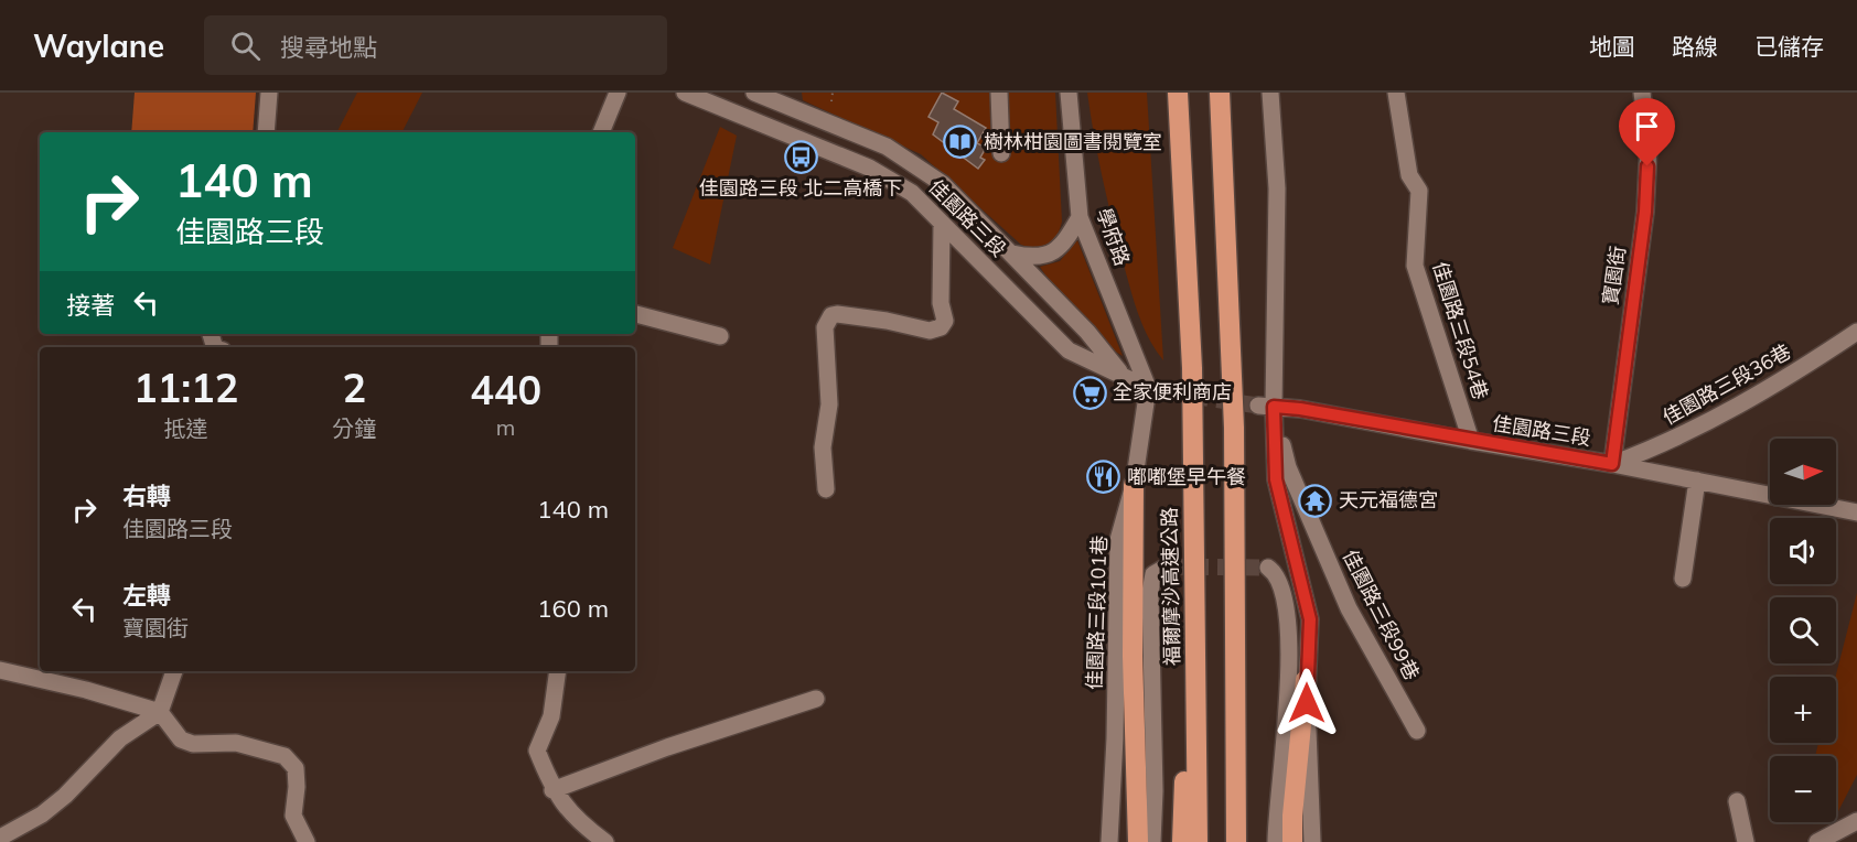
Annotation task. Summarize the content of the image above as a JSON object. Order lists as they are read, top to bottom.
{
  "streets": {
    "highway": ["福爾摩沙高速公路"],
    "street": [
      "佳園路三段",
      "學府路",
      "寶園街",
      "佳園路三段54巷",
      "佳園路三段36巷",
      "佳園路三段101巷",
      "佳園路三段99巷"
    ]
  },
  "crossings": [
    ["佳園路三段", "學府路"],
    ["佳園路三段", "寶園街"],
    ["佳園路三段", "佳園路三段54巷"],
    ["佳園路三段", "佳園路三段36巷"],
    ["佳園路三段", "佳園路三段101巷"],
    ["佳園路三段", "佳園路三段99巷"],
    ["學府路", "佳園路三段101巷"],
    ["寶園街", "佳園路三段36巷"]
  ],
  "places": {
    "library": ["樹林柑園圖書閱覽室"],
    "bus stop": ["佳園路三段 北二高橋下"],
    "supermarket": ["全家便利商店"],
    "restaurant": ["嘟嘟堡早午餐"],
    "temple": ["天元福德宮"]
  },
  "north": "right",
  "page": {
    "header": "Waylane",
    "search": "搜尋地點",
    "nav": ["地圖", "路線", "已儲存"],
    "turn": ["140 m", "佳園路三段"],
    "then": "接著",
    "eta": [
      "11:12",
      "抵達",
      "2",
      "分鐘",
      "440",
      "m"
    ],
    "map_buttons": ["+", "−"],
    "list": [
      {
        "name": "右轉",
        "note": "佳園路三段",
        "value": "140 m"
      },
      {
        "name": "左轉",
        "note": "寶園街",
        "value": "160 m"
      }
    ]
  }
}
